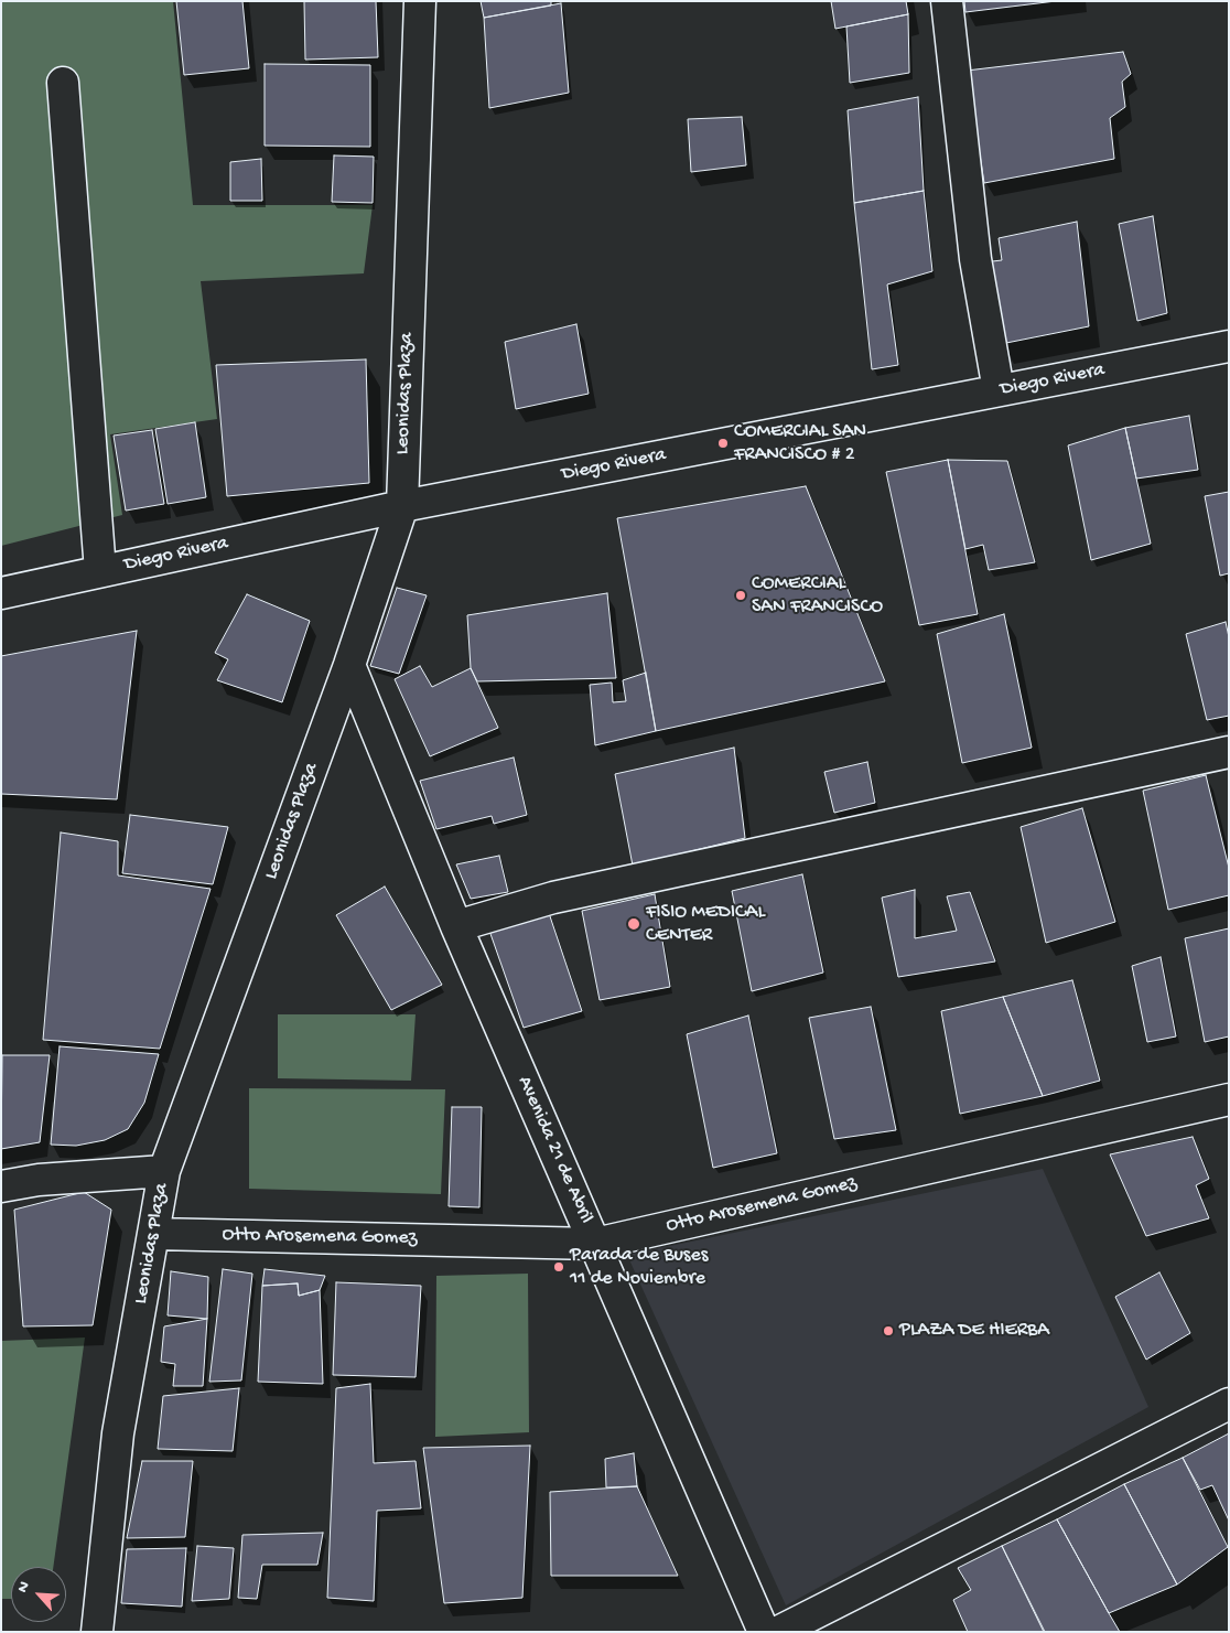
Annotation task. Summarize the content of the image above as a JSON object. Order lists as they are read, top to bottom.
{
  "streets": {
    "street": [
      "Diego Rivera",
      "Leonidas Plaza",
      "Avenida 21 de Abril",
      "Otto Arosemena Gomez"
    ]
  },
  "crossings": [
    ["Diego Rivera", "Leonidas Plaza"],
    ["Leonidas Plaza", "Avenida 21 de Abril"],
    ["Leonidas Plaza", "Otto Arosemena Gomez"],
    ["Avenida 21 de Abril", "Otto Arosemena Gomez"]
  ],
  "places": [
    "COMERCIAL SAN FRANCISCO # 2",
    "COMERCIAL SAN FRANCISCO",
    "FISIO MEDICAL CENTER",
    "Parada de Buses 11 de Noviembre",
    "PLAZA DE HIERBA"
  ],
  "north": "top left"
}
